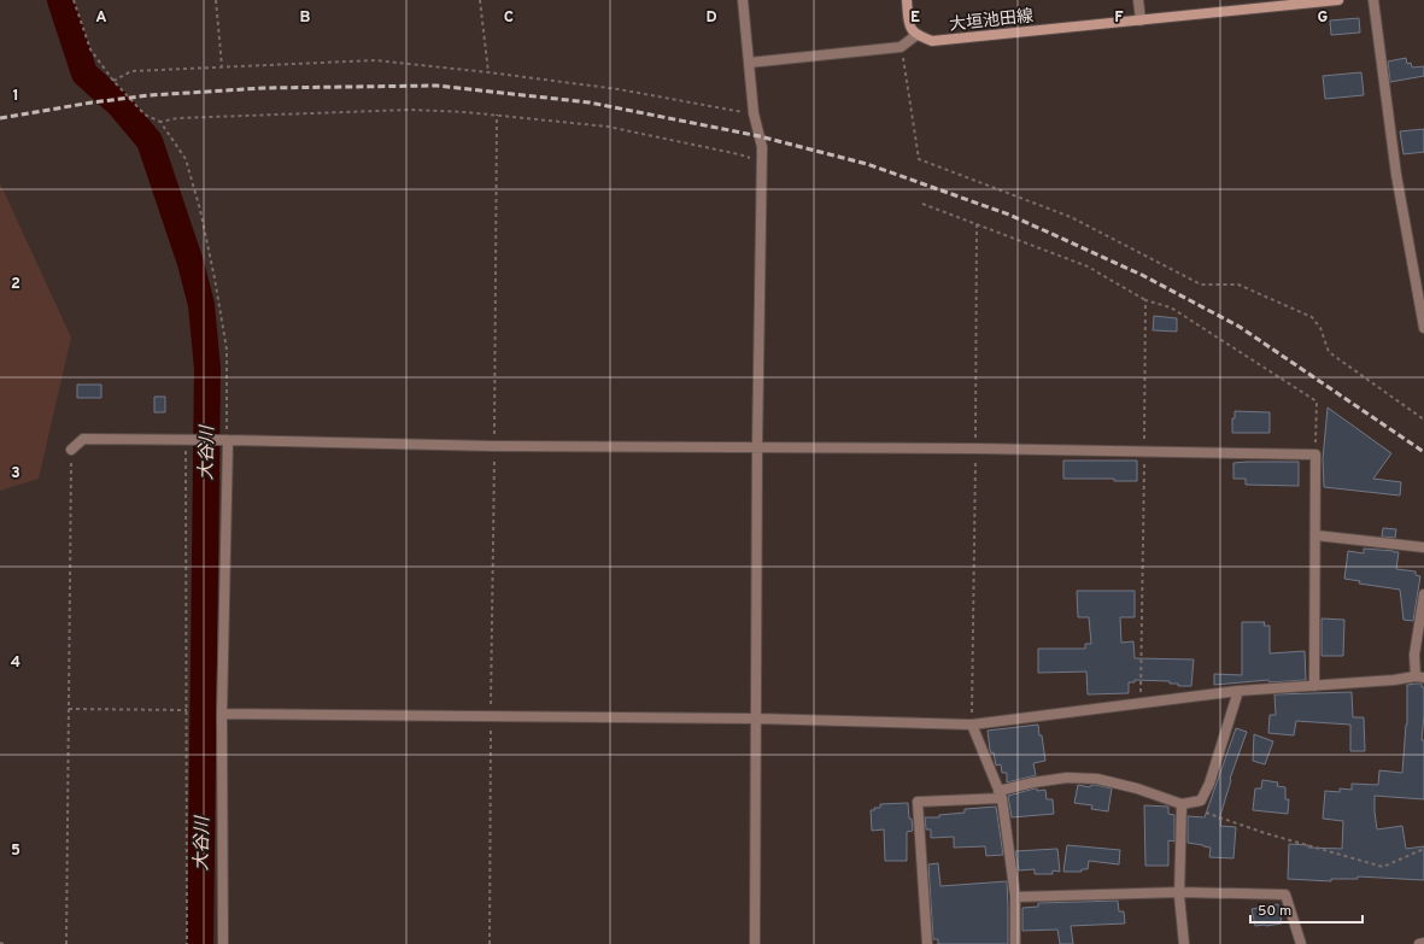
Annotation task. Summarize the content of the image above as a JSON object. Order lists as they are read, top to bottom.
{
  "streets": {
    "main road": ["大垣池田線"]
  },
  "water": ["大谷川"],
  "scale_bar": "50 m",
  "grid": {
    "columns": [
      "A",
      "B",
      "C",
      "D",
      "E",
      "F",
      "G"
    ],
    "rows": [
      "1",
      "2",
      "3",
      "4",
      "5"
    ]
  }
}
